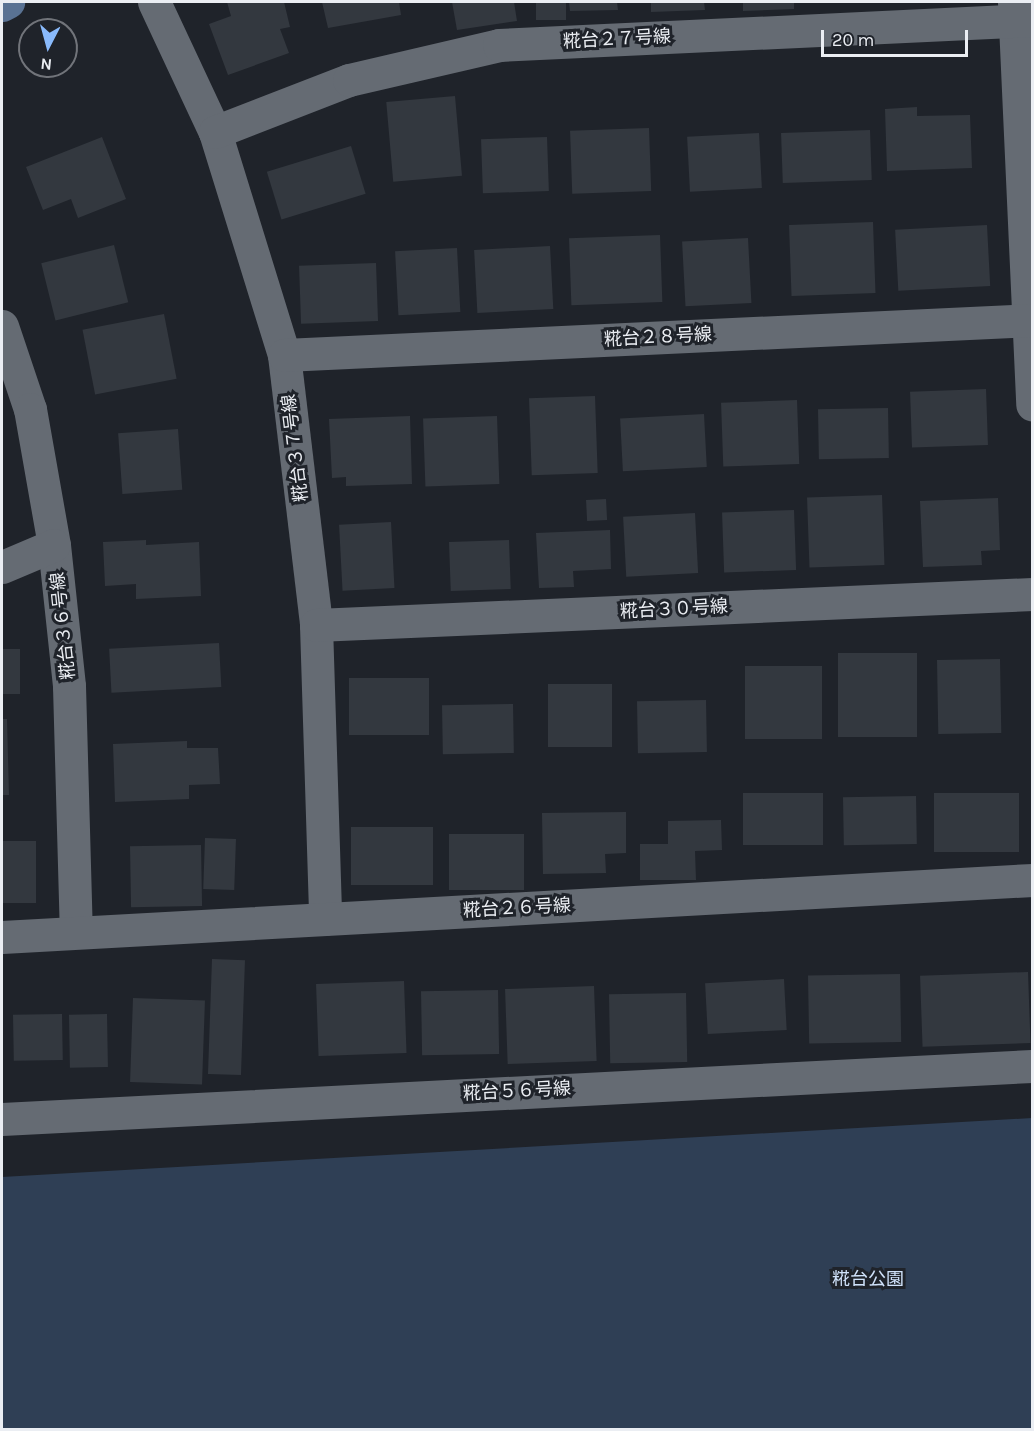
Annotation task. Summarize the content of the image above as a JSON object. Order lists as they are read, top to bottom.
{
  "streets": {
    "street": [
      "糀台２７号線",
      "糀台２８号線",
      "糀台３７号線",
      "糀台３０号線",
      "糀台３６号線",
      "糀台２６号線",
      "糀台５６号線"
    ]
  },
  "crossings": [
    ["糀台２７号線", "糀台３７号線"],
    ["糀台２８号線", "糀台３７号線"],
    ["糀台３７号線", "糀台３０号線"],
    ["糀台３７号線", "糀台２６号線"],
    ["糀台３６号線", "糀台２６号線"]
  ],
  "parks": ["糀台公園"],
  "scale_bar": "20 m",
  "north": "bottom"
}
